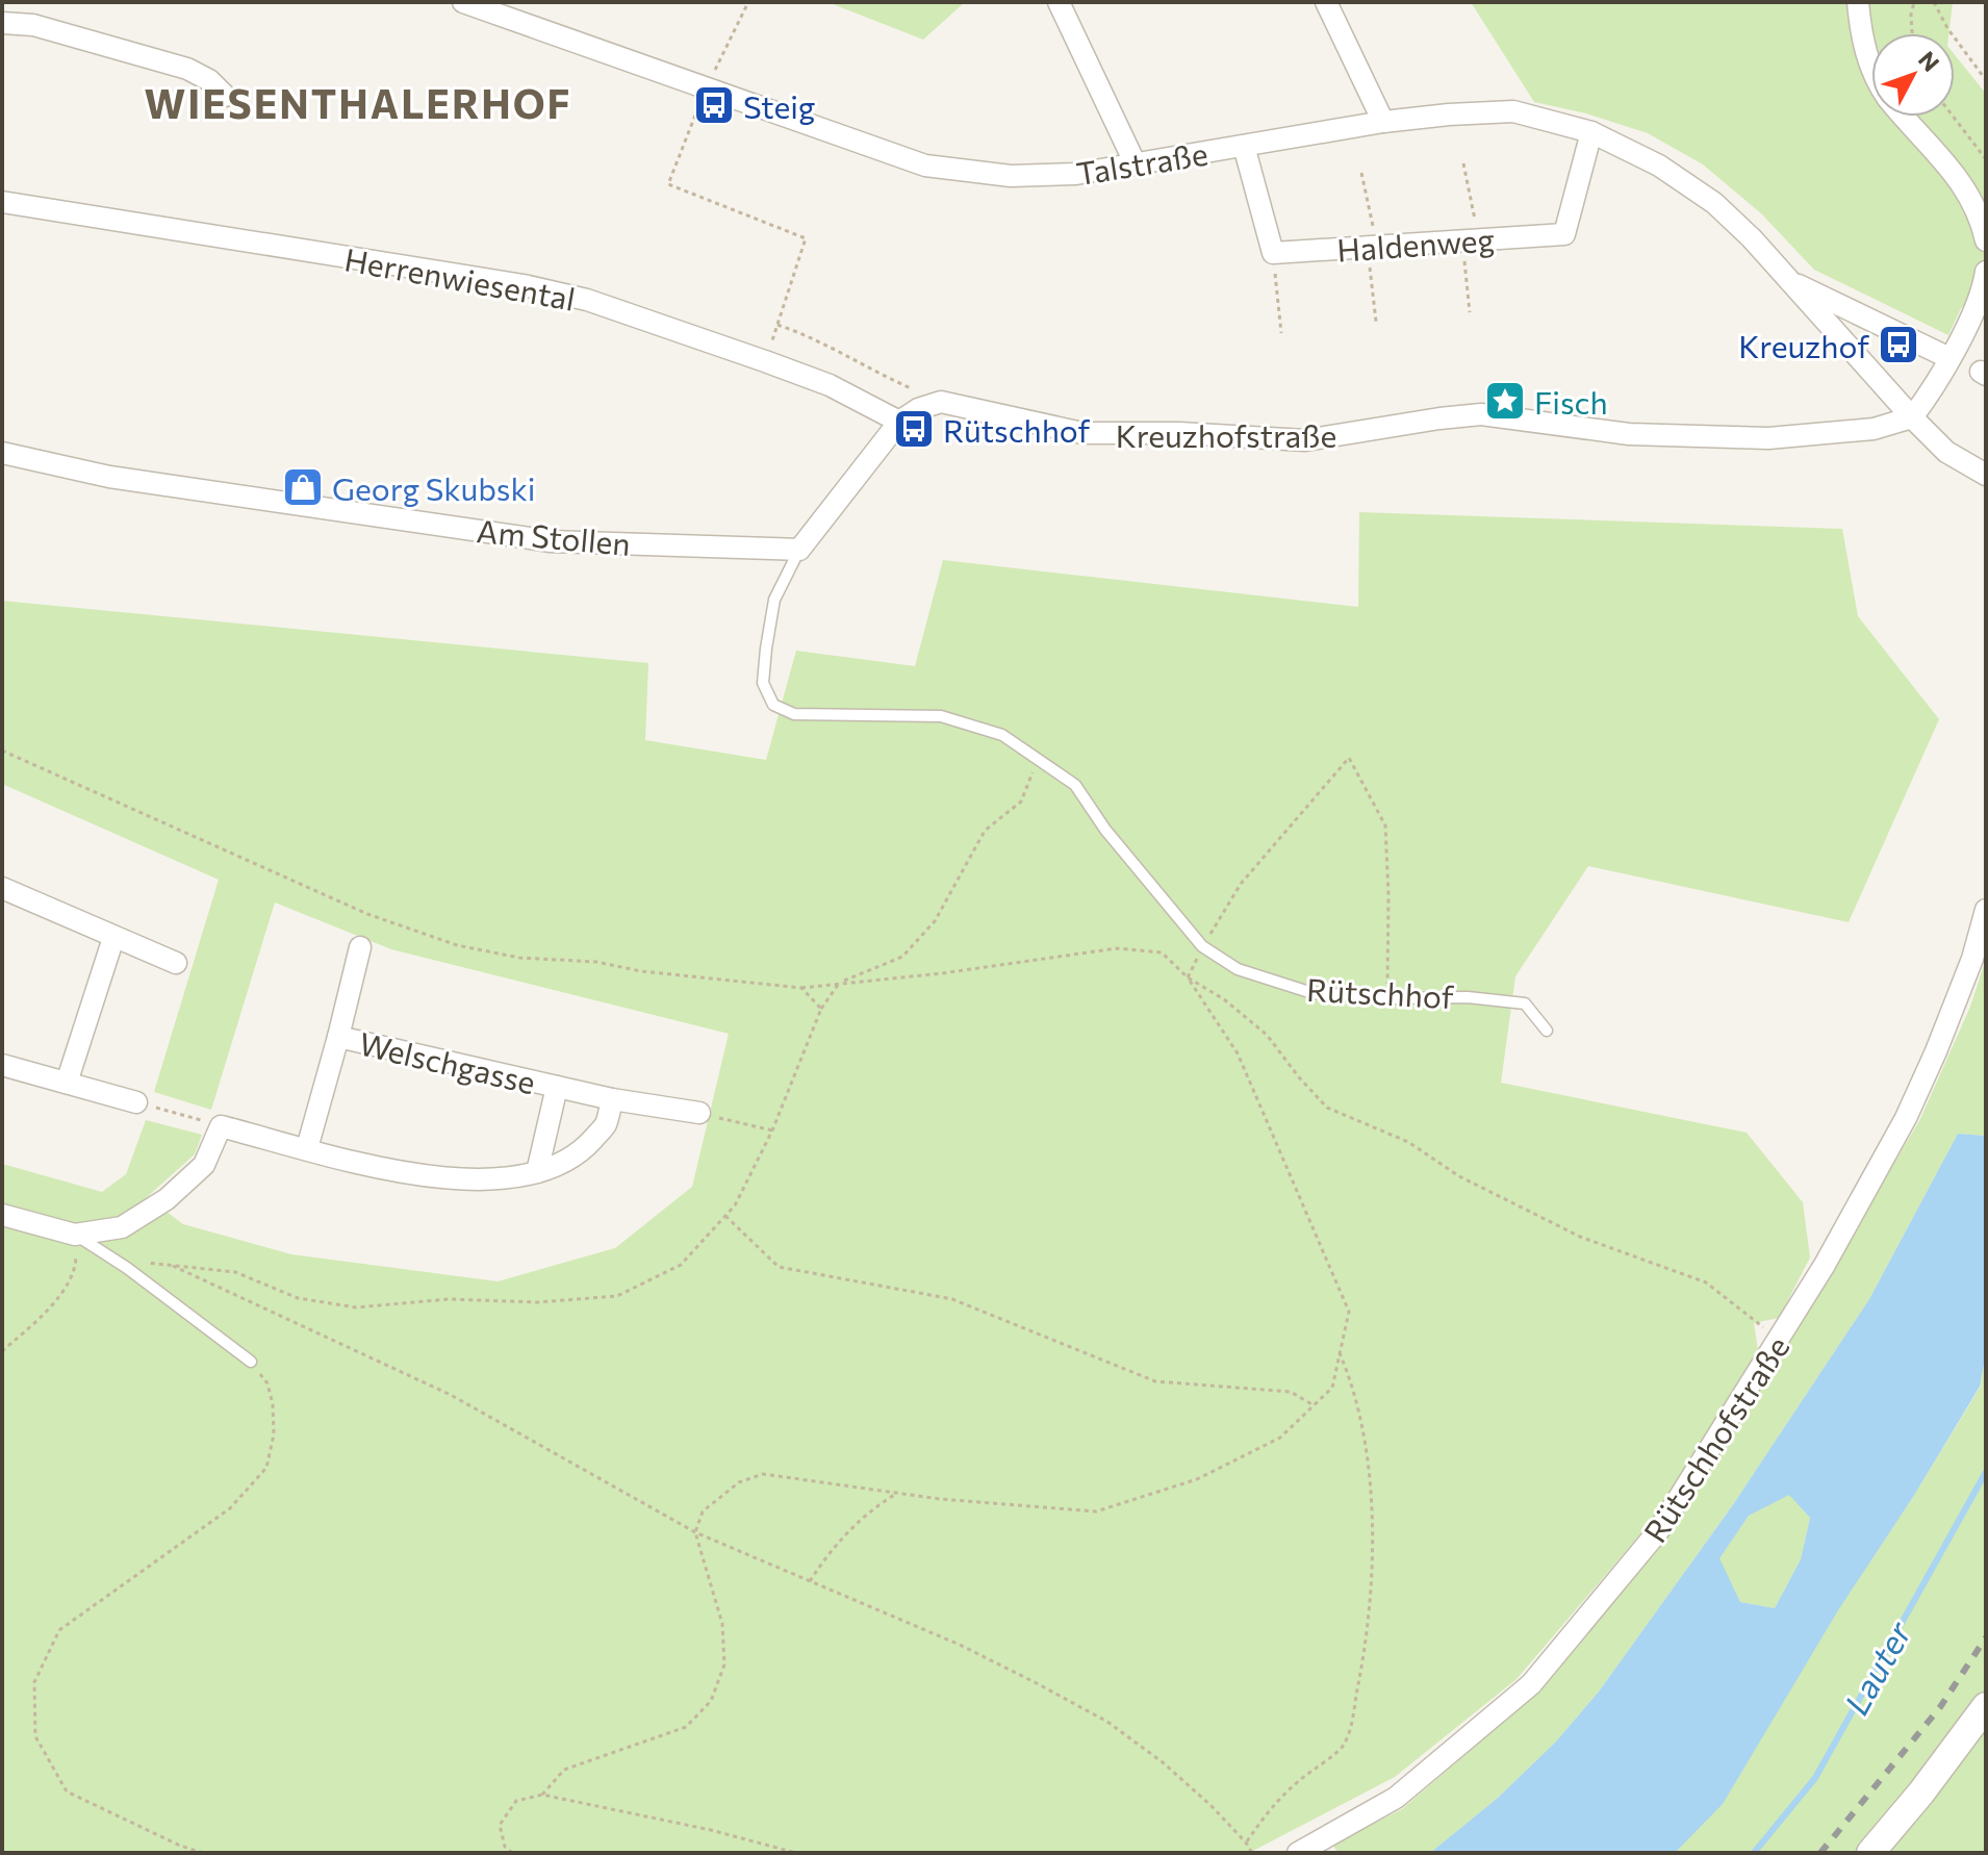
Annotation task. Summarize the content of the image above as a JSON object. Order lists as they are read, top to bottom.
{
  "streets": {
    "street": [
      "Talstraße",
      "Haldenweg",
      "Herrenwiesental",
      "Kreuzhofstraße",
      "Am Stollen",
      "Welschgasse",
      "Rütschhofstraße"
    ],
    "lane": ["Rütschhof"]
  },
  "crossings": [
    ["Talstraße", "Haldenweg"],
    ["Talstraße", "Kreuzhofstraße"],
    ["Am Stollen", "Rütschhof"]
  ],
  "districts": ["WIESENTHALERHOF"],
  "water": ["Lauter"],
  "places": {
    "bus stop": ["Steig", "Kreuzhof", "Rütschhof"],
    "place": ["Fisch"],
    "shop": ["Georg Skubski"]
  },
  "north": "top right"
}
